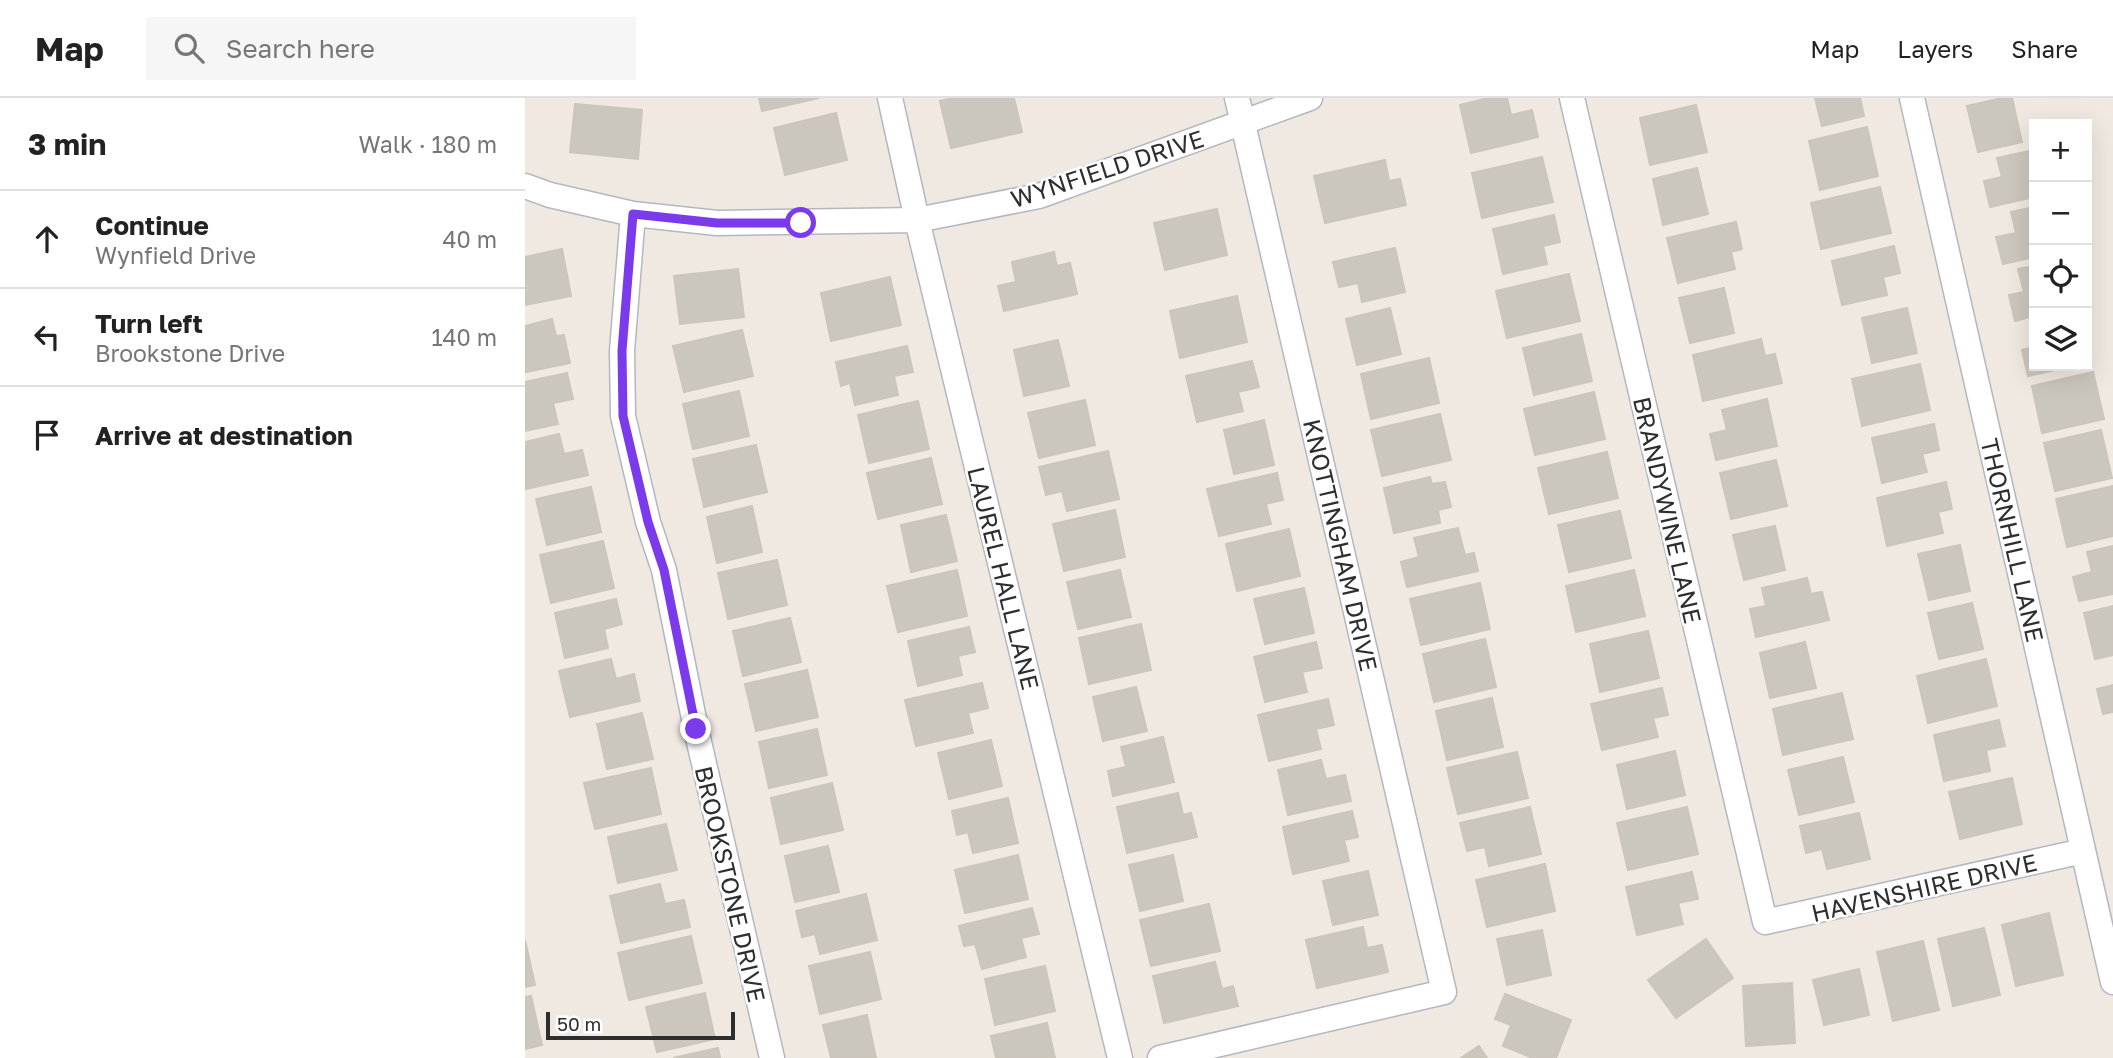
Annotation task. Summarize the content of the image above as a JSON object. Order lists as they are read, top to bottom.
{
  "streets": {
    "street": [
      "WYNFIELD DRIVE",
      "BRANDYWINE LANE",
      "THORNHILL LANE",
      "KNOTTINGHAM DRIVE",
      "LAUREL HALL LANE",
      "BROOKSTONE DRIVE",
      "HAVENSHIRE DRIVE"
    ]
  },
  "crossings": [
    ["WYNFIELD DRIVE", "KNOTTINGHAM DRIVE"],
    ["WYNFIELD DRIVE", "LAUREL HALL LANE"],
    ["WYNFIELD DRIVE", "BROOKSTONE DRIVE"],
    ["BRANDYWINE LANE", "HAVENSHIRE DRIVE"],
    ["THORNHILL LANE", "HAVENSHIRE DRIVE"]
  ],
  "scale_bar": "50 m",
  "page": {
    "header": "Map",
    "search": "Search here",
    "nav": ["Map", "Layers", "Share"],
    "heading": ["3 min", "Walk · 180 m"],
    "map_buttons": ["+", "−"],
    "list": [
      ["Continue", "Wynfield Drive", "40 m"],
      ["Turn left", "Brookstone Drive", "140 m"],
      "Arrive at destination"
    ],
    "scale": "50 m"
  }
}
